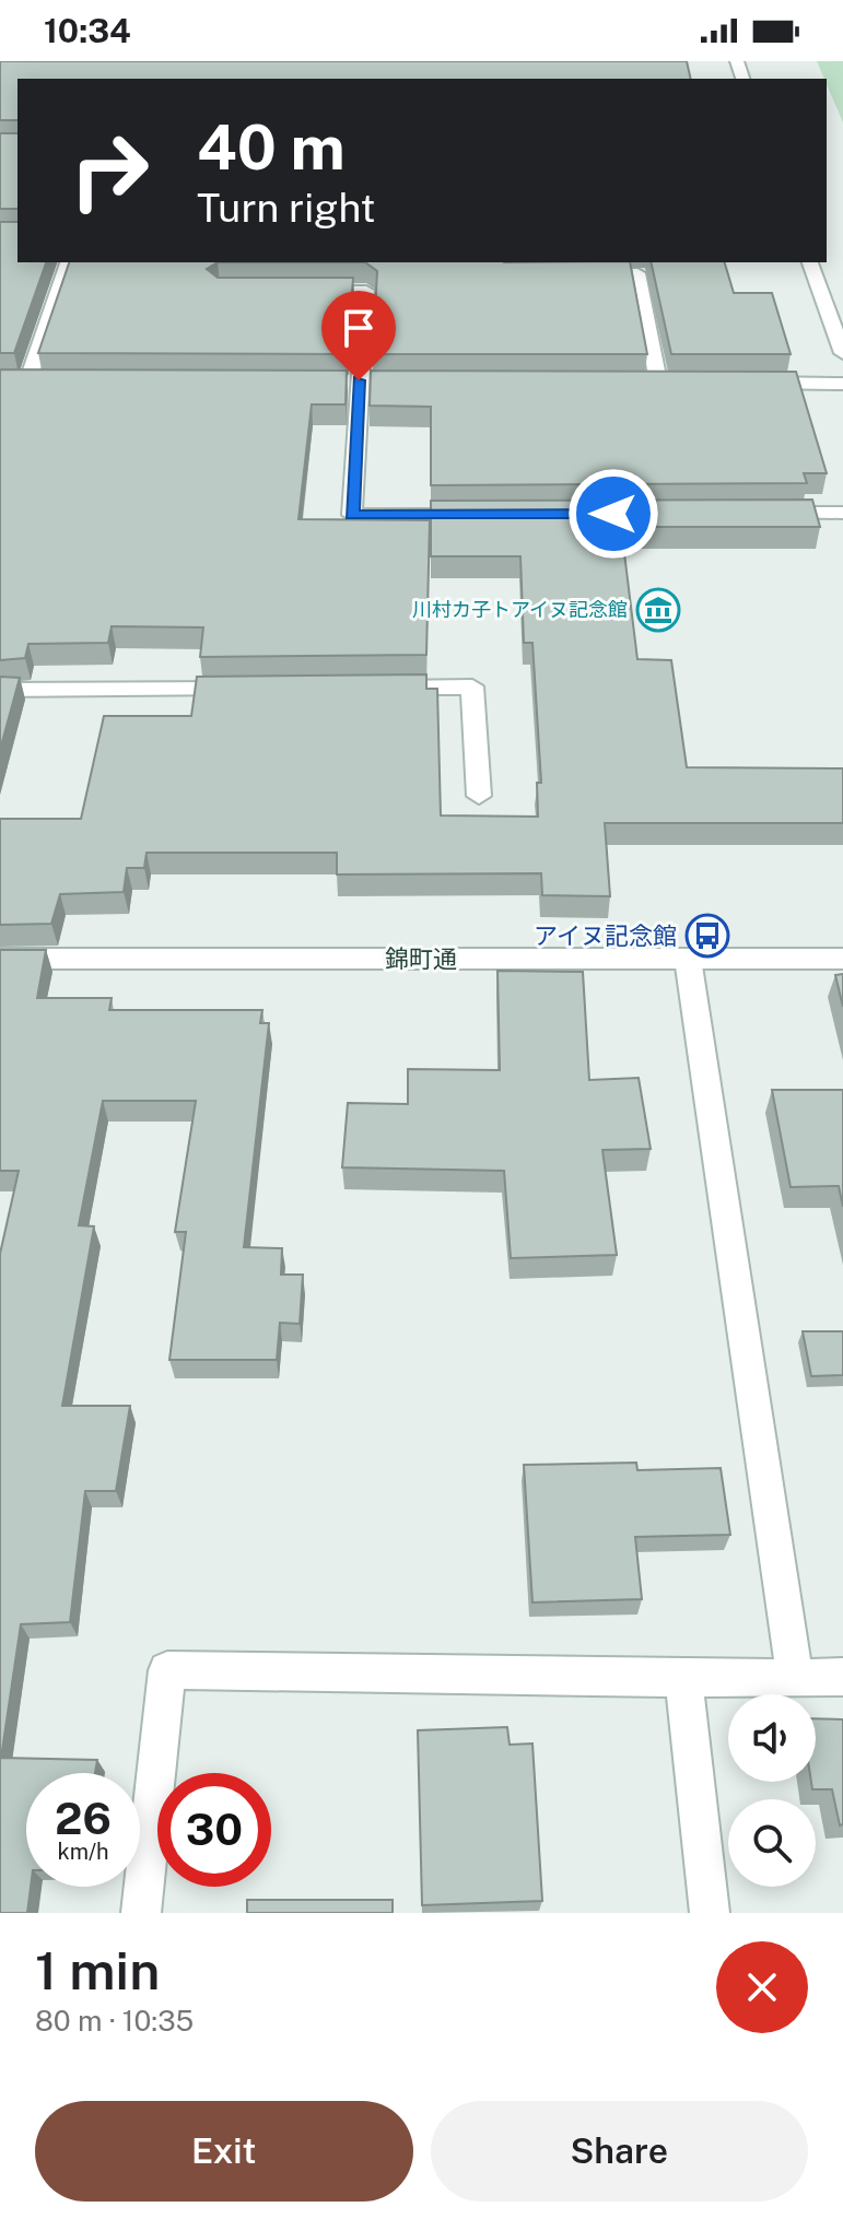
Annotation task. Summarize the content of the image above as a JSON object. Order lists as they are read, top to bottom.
{
  "streets": {
    "street": ["錦町通"]
  },
  "places": {
    "museum": ["川村カ子トアイヌ記念館"],
    "bus stop": ["アイヌ記念館"]
  },
  "page": {
    "status": "10:34",
    "turn": ["40 m", "Turn right"],
    "speed": "26 km/h",
    "limit": "30",
    "heading": ["1 min", "80 m · 10:35"],
    "buttons": ["Exit", "Share"]
  }
}
